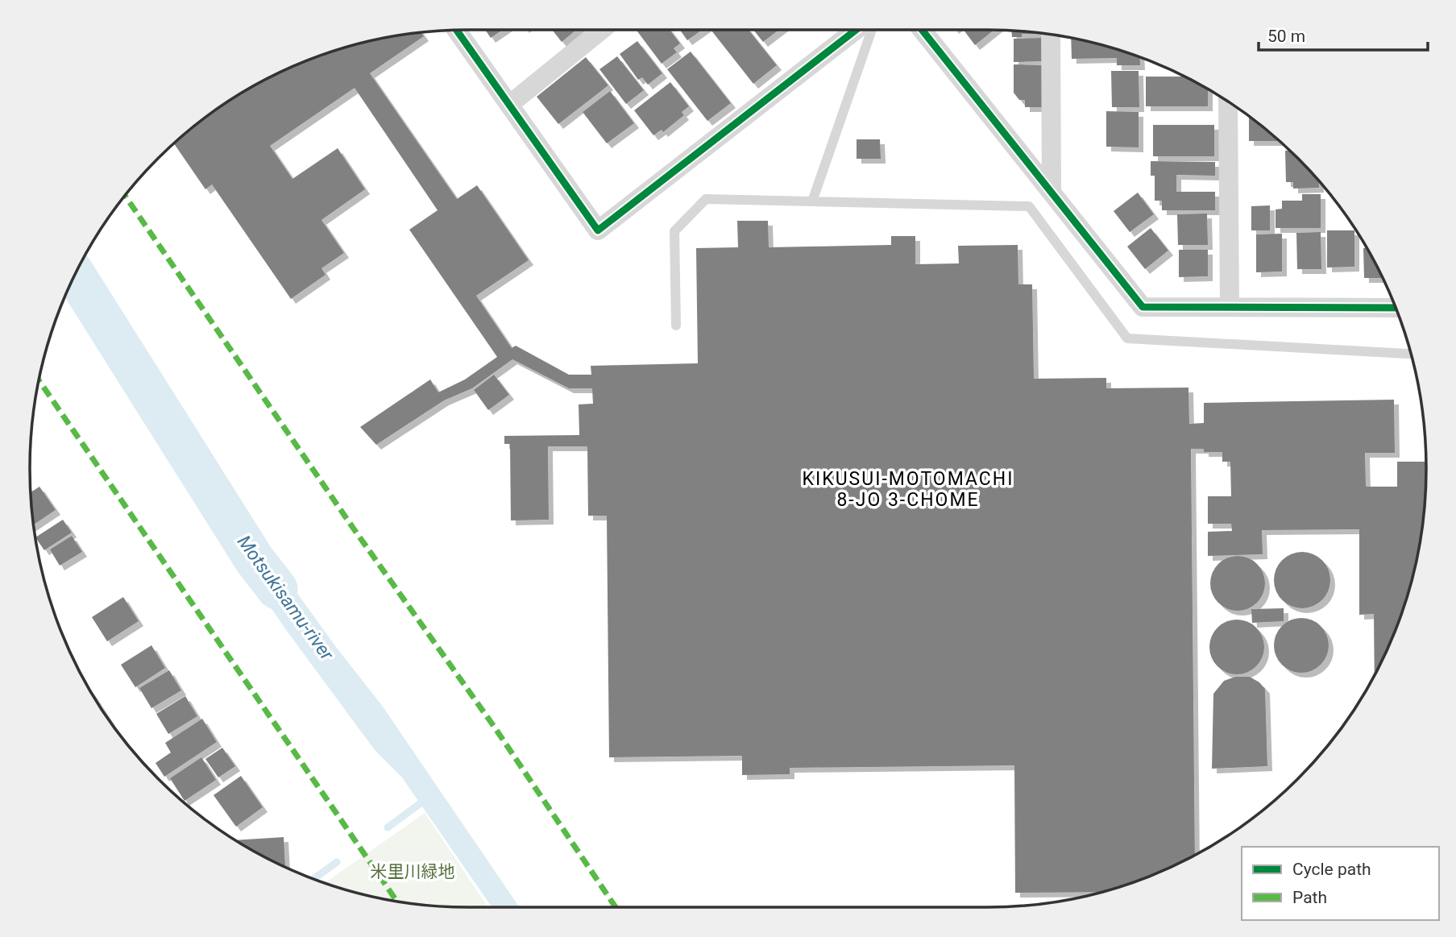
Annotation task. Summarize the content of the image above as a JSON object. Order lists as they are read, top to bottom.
{
  "districts": ["KIKUSUI-MOTOMACHI 8-JO 3-CHOME"],
  "water": ["Motsukisamu-river"],
  "parks": ["米里川緑地"],
  "legend": ["Cycle path", "Path"],
  "scale_bar": "50 m"
}
